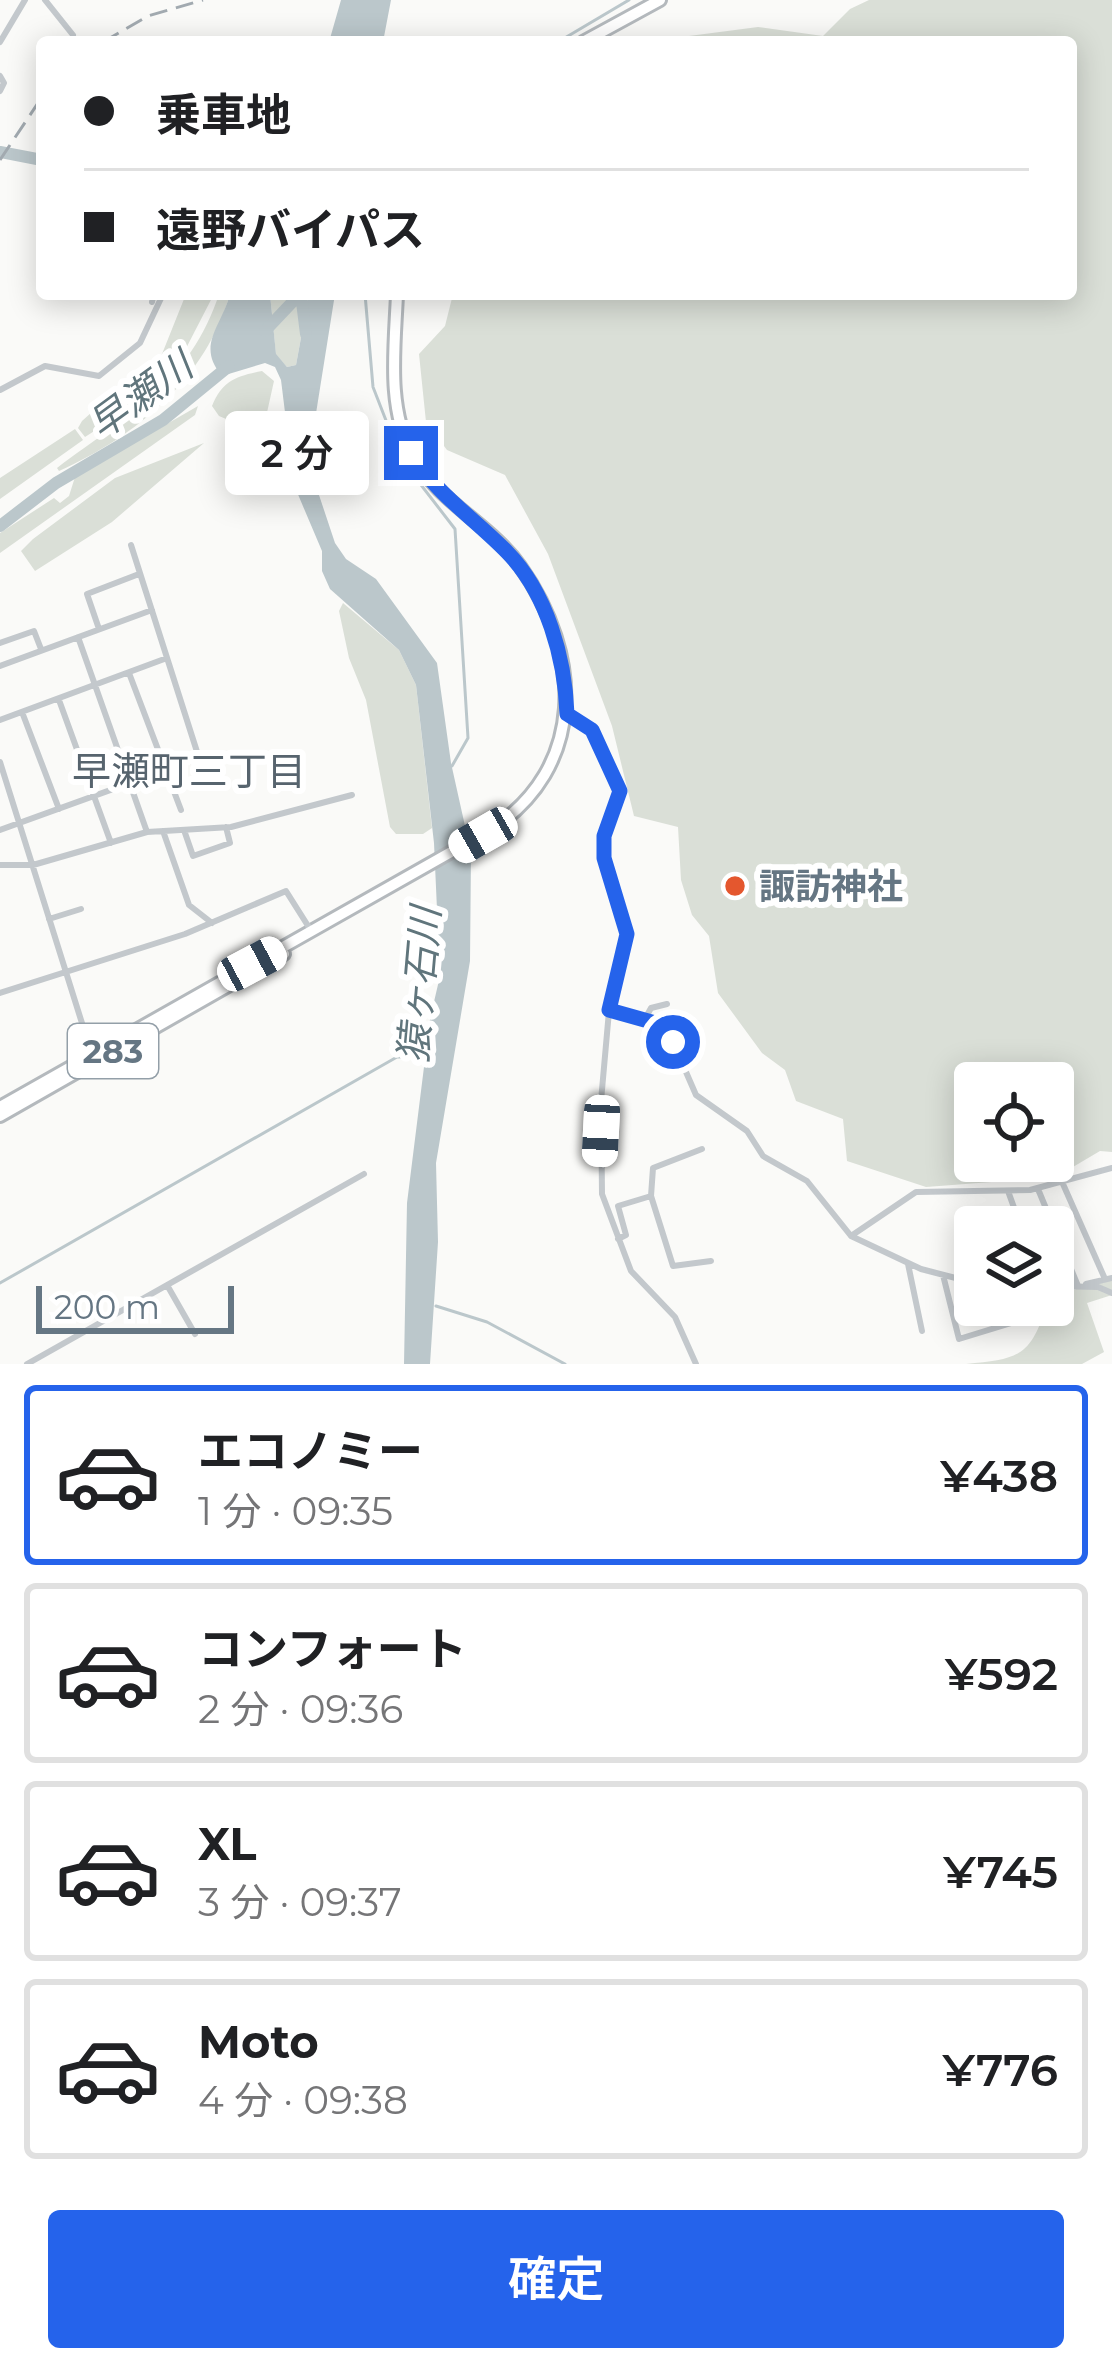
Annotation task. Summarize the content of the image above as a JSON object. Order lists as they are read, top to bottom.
{
  "streets": {
    "highway": ["283"]
  },
  "districts": ["早瀬町三丁目"],
  "water": ["早瀬川", "猿ヶ石川"],
  "places": ["諏訪神社"],
  "scale_bar": "200 m",
  "page": {
    "banner": ["乗車地", "遠野バイパス"],
    "bubble": "2 分",
    "scale": "200 m",
    "list": [
      {
        "name": "エコノミー",
        "note": "1 分 · 09:35",
        "value": "¥438"
      },
      {
        "name": "コンフォート",
        "note": "2 分 · 09:36",
        "value": "¥592"
      },
      {
        "name": "XL",
        "note": "3 分 · 09:37",
        "value": "¥745"
      },
      {
        "name": "Moto",
        "note": "4 分 · 09:38",
        "value": "¥776"
      }
    ],
    "buttons": "確定"
  }
}
